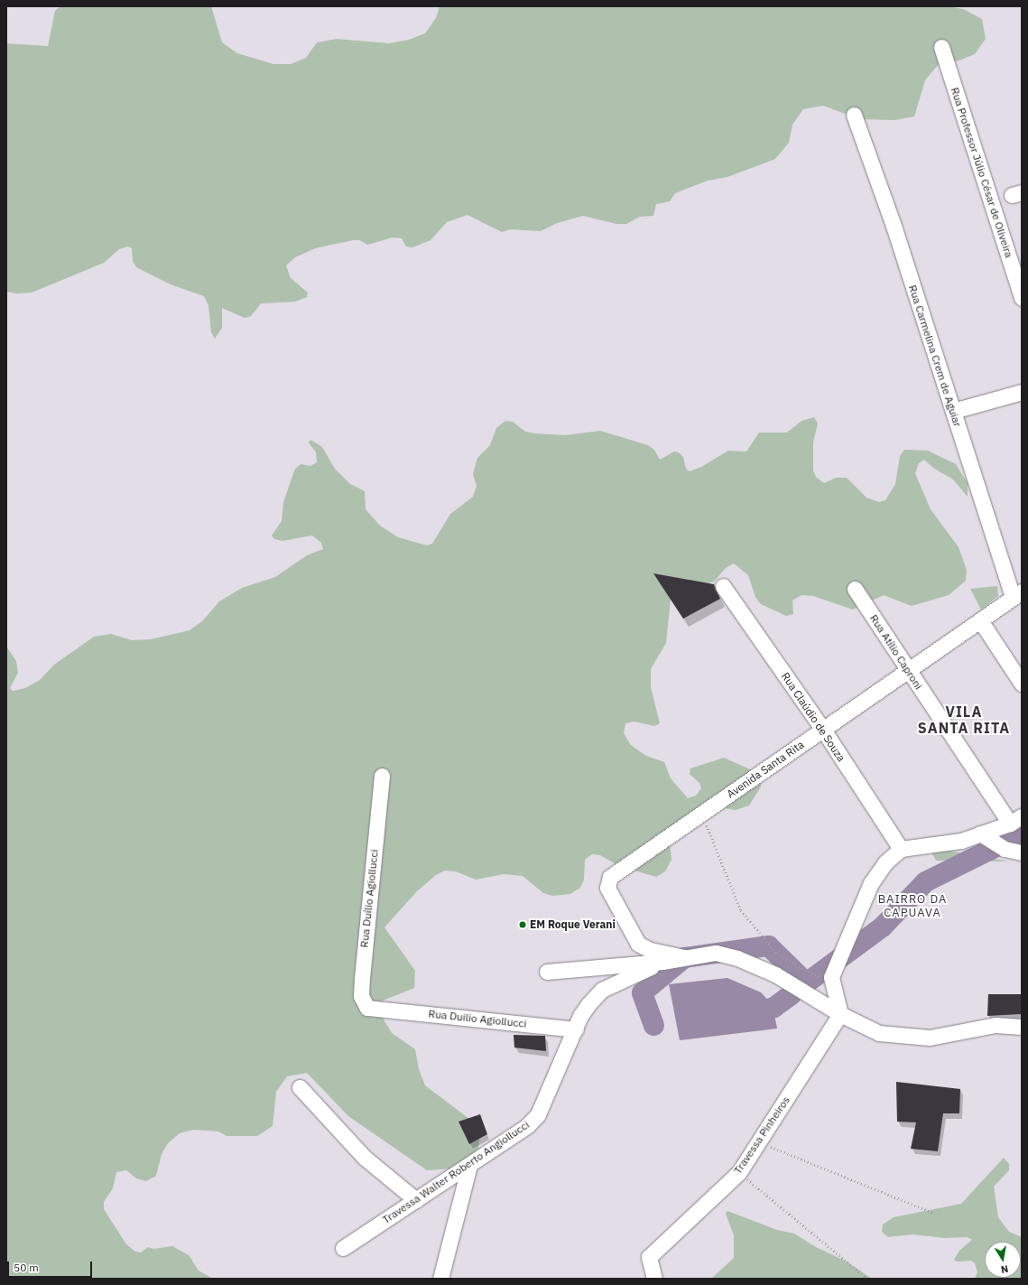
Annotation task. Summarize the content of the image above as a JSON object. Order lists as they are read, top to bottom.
{
  "streets": {
    "street": [
      "Rua Professor Júlio César de Oliveira",
      "Rua Carmelina Crem de Aguiar",
      "Rua Atílio Caproni",
      "Rua Claúdio de Souza",
      "Avenida Santa Rita",
      "Rua Duílio Agiollucci",
      "Rua Duilio Agiollucci",
      "Travessa Pinheiros",
      "Travessa Walter Roberto Angiollucci"
    ]
  },
  "crossings": [
    ["Rua Carmelina Crem de Aguiar", "Avenida Santa Rita"],
    ["Rua Atílio Caproni", "Avenida Santa Rita"],
    ["Rua Claúdio de Souza", "Avenida Santa Rita"],
    ["Rua Duílio Agiollucci", "Rua Duilio Agiollucci"],
    ["Rua Duilio Agiollucci", "Travessa Walter Roberto Angiollucci"]
  ],
  "districts": ["VILA SANTA RITA", "BAIRRO DA CAPUAVA"],
  "places": ["EM Roque Verani"],
  "scale_bar": "50 m",
  "north": "bottom"
}
